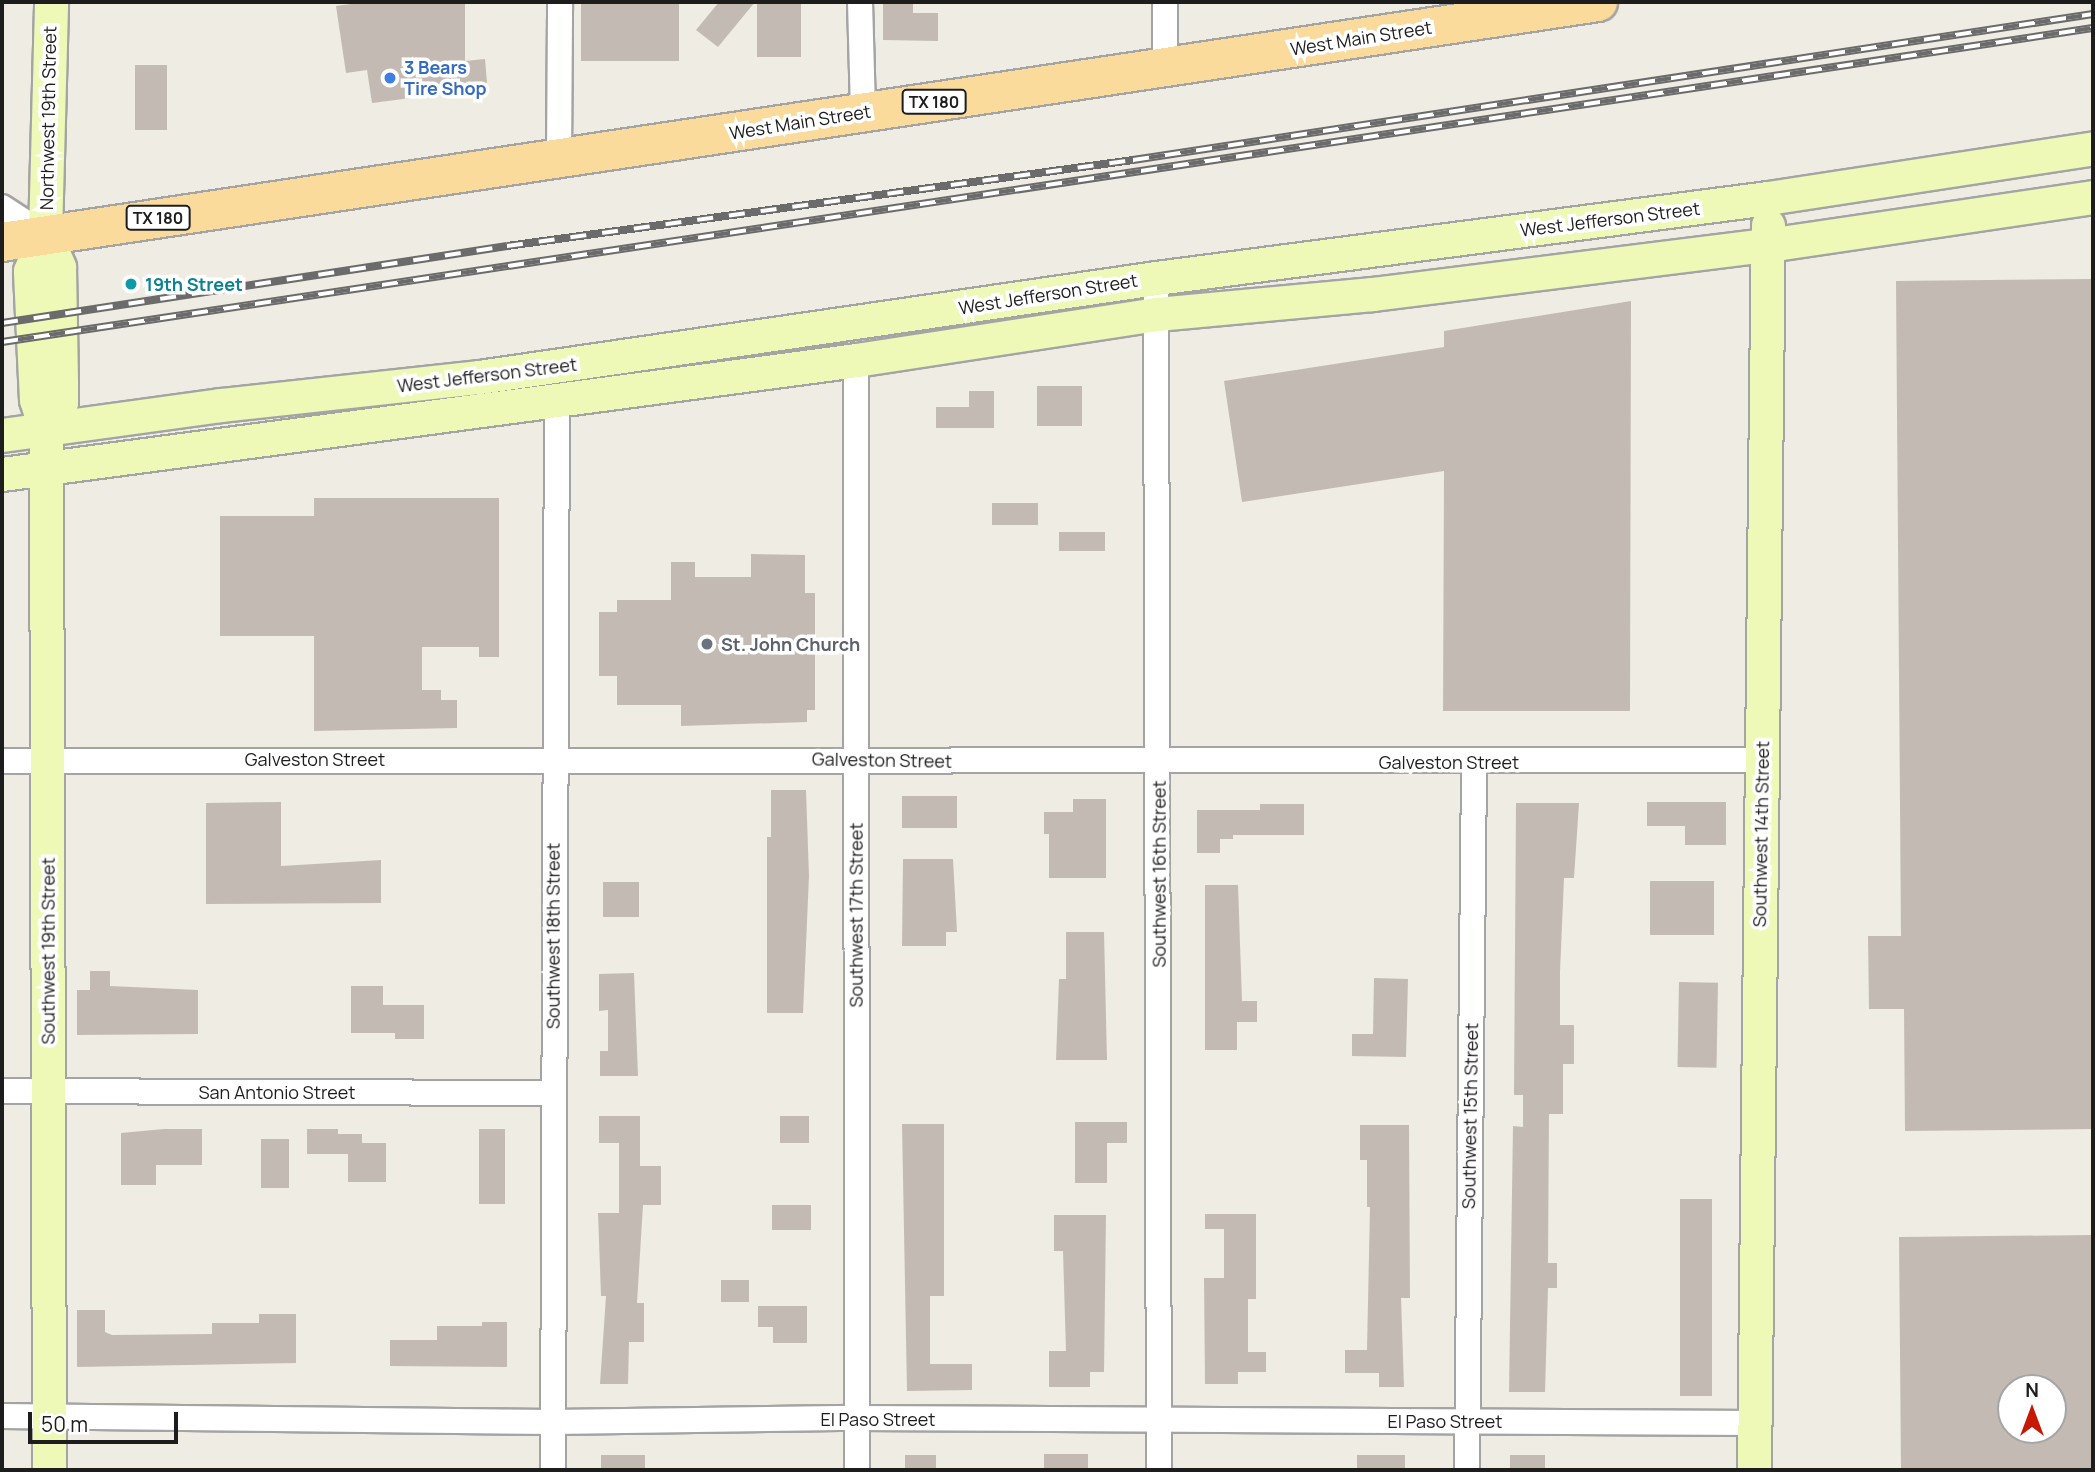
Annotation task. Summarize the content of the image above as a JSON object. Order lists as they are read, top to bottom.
{
  "streets": {
    "main road": [
      "West Main Street",
      "TX 180",
      "Northwest 19th Street",
      "West Jefferson Street",
      "Southwest 14th Street",
      "Southwest 19th Street"
    ],
    "street": [
      "Galveston Street",
      "Southwest 16th Street",
      "Southwest 17th Street",
      "Southwest 18th Street",
      "San Antonio Street",
      "Southwest 15th Street",
      "El Paso Street"
    ]
  },
  "crossings": [
    ["West Main Street", "Northwest 19th Street"],
    ["West Main Street", "Southwest 19th Street"],
    ["Northwest 19th Street", "Southwest 19th Street"],
    ["West Jefferson Street", "Southwest 14th Street"],
    ["West Jefferson Street", "Southwest 16th Street"],
    ["West Jefferson Street", "Southwest 17th Street"],
    ["West Jefferson Street", "Southwest 18th Street"],
    ["West Jefferson Street", "Southwest 19th Street"],
    ["Galveston Street", "Southwest 14th Street"],
    ["Galveston Street", "Southwest 16th Street"],
    ["Galveston Street", "Southwest 17th Street"],
    ["Galveston Street", "Southwest 18th Street"],
    ["Galveston Street", "Southwest 19th Street"],
    ["Galveston Street", "Southwest 15th Street"],
    ["Southwest 14th Street", "El Paso Street"],
    ["Southwest 16th Street", "El Paso Street"],
    ["Southwest 17th Street", "El Paso Street"],
    ["Southwest 18th Street", "San Antonio Street"],
    ["Southwest 18th Street", "El Paso Street"],
    ["Southwest 19th Street", "San Antonio Street"],
    ["Southwest 19th Street", "El Paso Street"],
    ["Southwest 15th Street", "El Paso Street"]
  ],
  "places": ["3 Bears Tire Shop", "19th Street", "St. John Church"],
  "scale_bar": "50 m",
  "north": "top"
}
